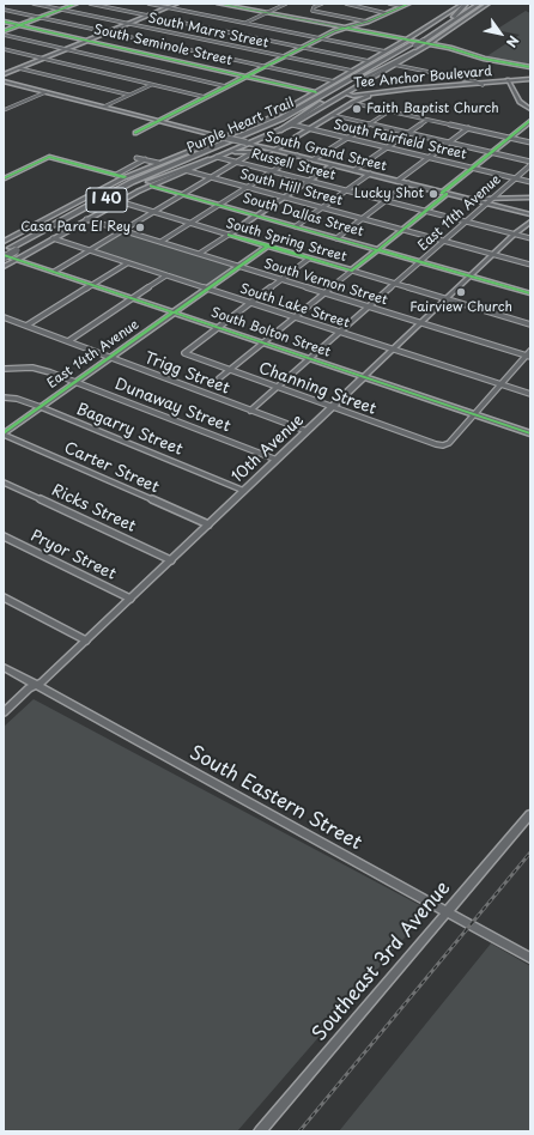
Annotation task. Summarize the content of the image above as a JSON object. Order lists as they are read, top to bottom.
{
  "streets": {
    "highway": ["Purple Heart Trail", "I 40"],
    "main road": [
      "South Seminole Street",
      "Tee Anchor Boulevard",
      "South Grand Street",
      "South Dallas Street",
      "South Spring Street",
      "South Bolton Street",
      "East 14th Avenue",
      "10th Avenue",
      "South Eastern Street",
      "Southeast 3rd Avenue"
    ],
    "street": [
      "South Marrs Street",
      "South Fairfield Street",
      "Russell Street",
      "South Hill Street",
      "East 11th Avenue",
      "South Vernon Street",
      "South Lake Street",
      "Trigg Street",
      "Channing Street",
      "Dunaway Street",
      "Bagarry Street",
      "Carter Street",
      "Ricks Street",
      "Pryor Street"
    ]
  },
  "crossings": [
    ["Purple Heart Trail", "South Bolton Street"],
    ["South Fairfield Street", "East 11th Avenue"],
    ["South Grand Street", "East 11th Avenue"],
    ["South Grand Street", "10th Avenue"],
    ["Russell Street", "East 11th Avenue"],
    ["Russell Street", "10th Avenue"],
    ["South Hill Street", "East 11th Avenue"],
    ["South Hill Street", "10th Avenue"],
    ["East 11th Avenue", "South Dallas Street"],
    ["East 11th Avenue", "South Spring Street"],
    ["East 11th Avenue", "South Vernon Street"],
    ["East 11th Avenue", "South Lake Street"],
    ["East 11th Avenue", "South Bolton Street"],
    ["East 11th Avenue", "Trigg Street"],
    ["East 11th Avenue", "Channing Street"],
    ["South Dallas Street", "10th Avenue"],
    ["South Spring Street", "East 14th Avenue"],
    ["South Spring Street", "10th Avenue"],
    ["South Vernon Street", "East 14th Avenue"],
    ["South Vernon Street", "10th Avenue"],
    ["South Lake Street", "East 14th Avenue"],
    ["South Lake Street", "10th Avenue"],
    ["South Bolton Street", "East 14th Avenue"],
    ["South Bolton Street", "Channing Street"],
    ["South Bolton Street", "10th Avenue"],
    ["East 14th Avenue", "Trigg Street"],
    ["East 14th Avenue", "Dunaway Street"],
    ["East 14th Avenue", "Bagarry Street"],
    ["East 14th Avenue", "Carter Street"],
    ["Trigg Street", "10th Avenue"],
    ["Channing Street", "10th Avenue"],
    ["Dunaway Street", "10th Avenue"],
    ["Bagarry Street", "10th Avenue"],
    ["10th Avenue", "Carter Street"],
    ["10th Avenue", "Ricks Street"],
    ["10th Avenue", "Pryor Street"],
    ["10th Avenue", "South Eastern Street"],
    ["South Eastern Street", "Southeast 3rd Avenue"]
  ],
  "places": [
    "Faith Baptist Church",
    "Lucky Shot",
    "Casa Para El Rey",
    "Fairview Church"
  ],
  "north": "bottom right"
}
